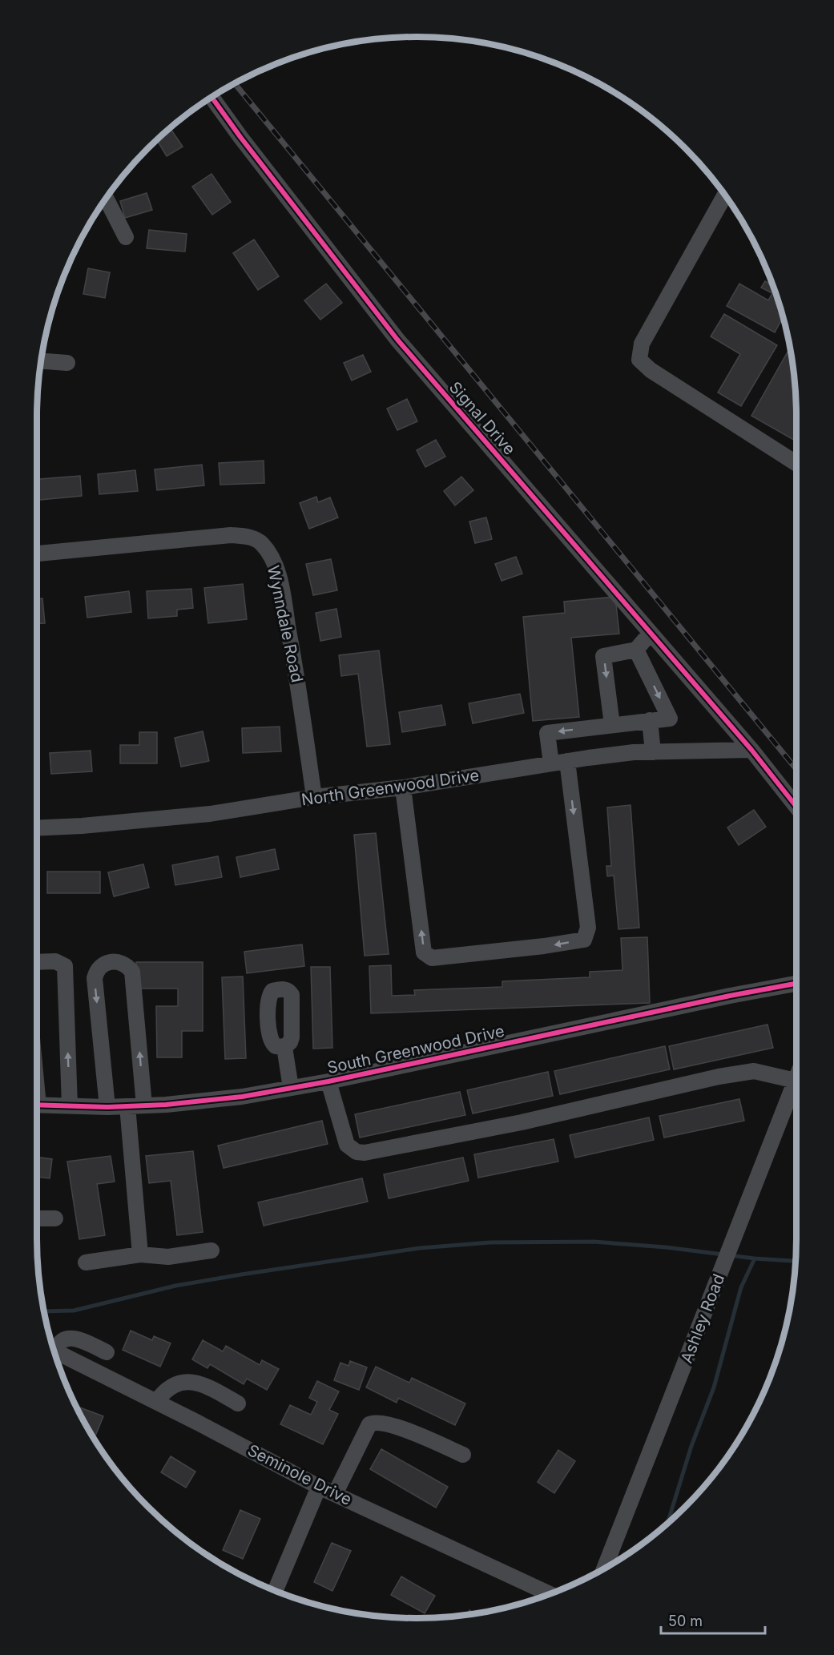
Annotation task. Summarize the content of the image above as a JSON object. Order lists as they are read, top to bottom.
{
  "streets": {
    "street": [
      "Signal Drive",
      "Wynndale Road",
      "North Greenwood Drive",
      "South Greenwood Drive",
      "Ashley Road",
      "Seminole Drive"
    ]
  },
  "crossings": [
    ["Signal Drive", "North Greenwood Drive"],
    ["Wynndale Road", "North Greenwood Drive"]
  ],
  "scale_bar": "50 m"
}
